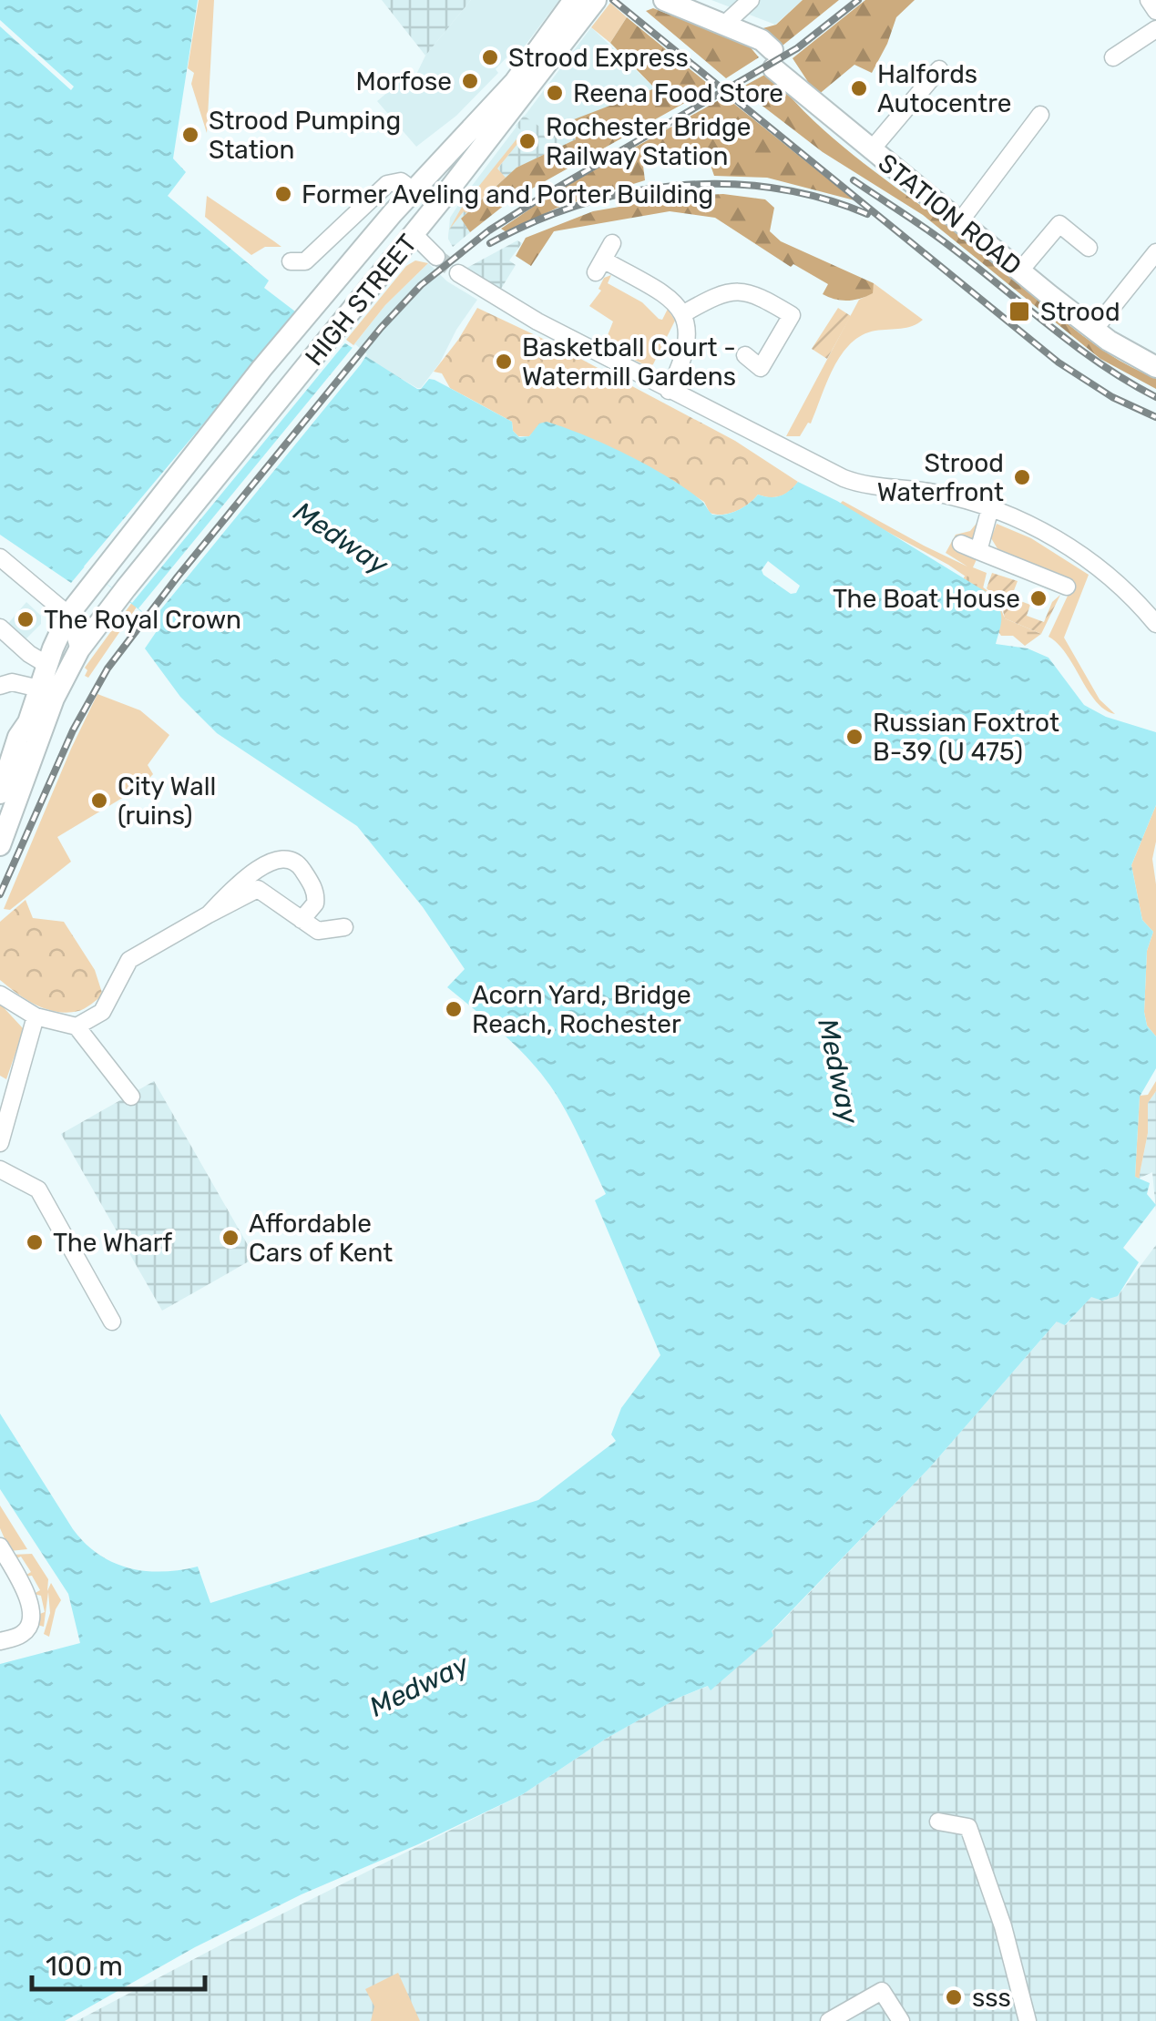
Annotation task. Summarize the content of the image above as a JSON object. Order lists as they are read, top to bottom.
{
  "streets": {
    "main road": ["STATION ROAD", "HIGH STREET"]
  },
  "water": ["Medway"],
  "places": {
    "other": [
      "Strood Express",
      "Morfose",
      "Halfords Autocentre",
      "Reena Food Store",
      "Strood Pumping Station",
      "Rochester Bridge Railway Station",
      "Former Aveling and Porter Building",
      "Basketball Court - Watermill Gardens",
      "Strood Waterfront",
      "The Boat House",
      "The Royal Crown",
      "Russian Foxtrot B-39 (U 475)",
      "City Wall (ruins)",
      "Acorn Yard, Bridge Reach, Rochester",
      "Affordable Cars of Kent",
      "The Wharf",
      "sss"
    ],
    "transit": ["Strood"]
  },
  "scale_bar": "100 m"
}
